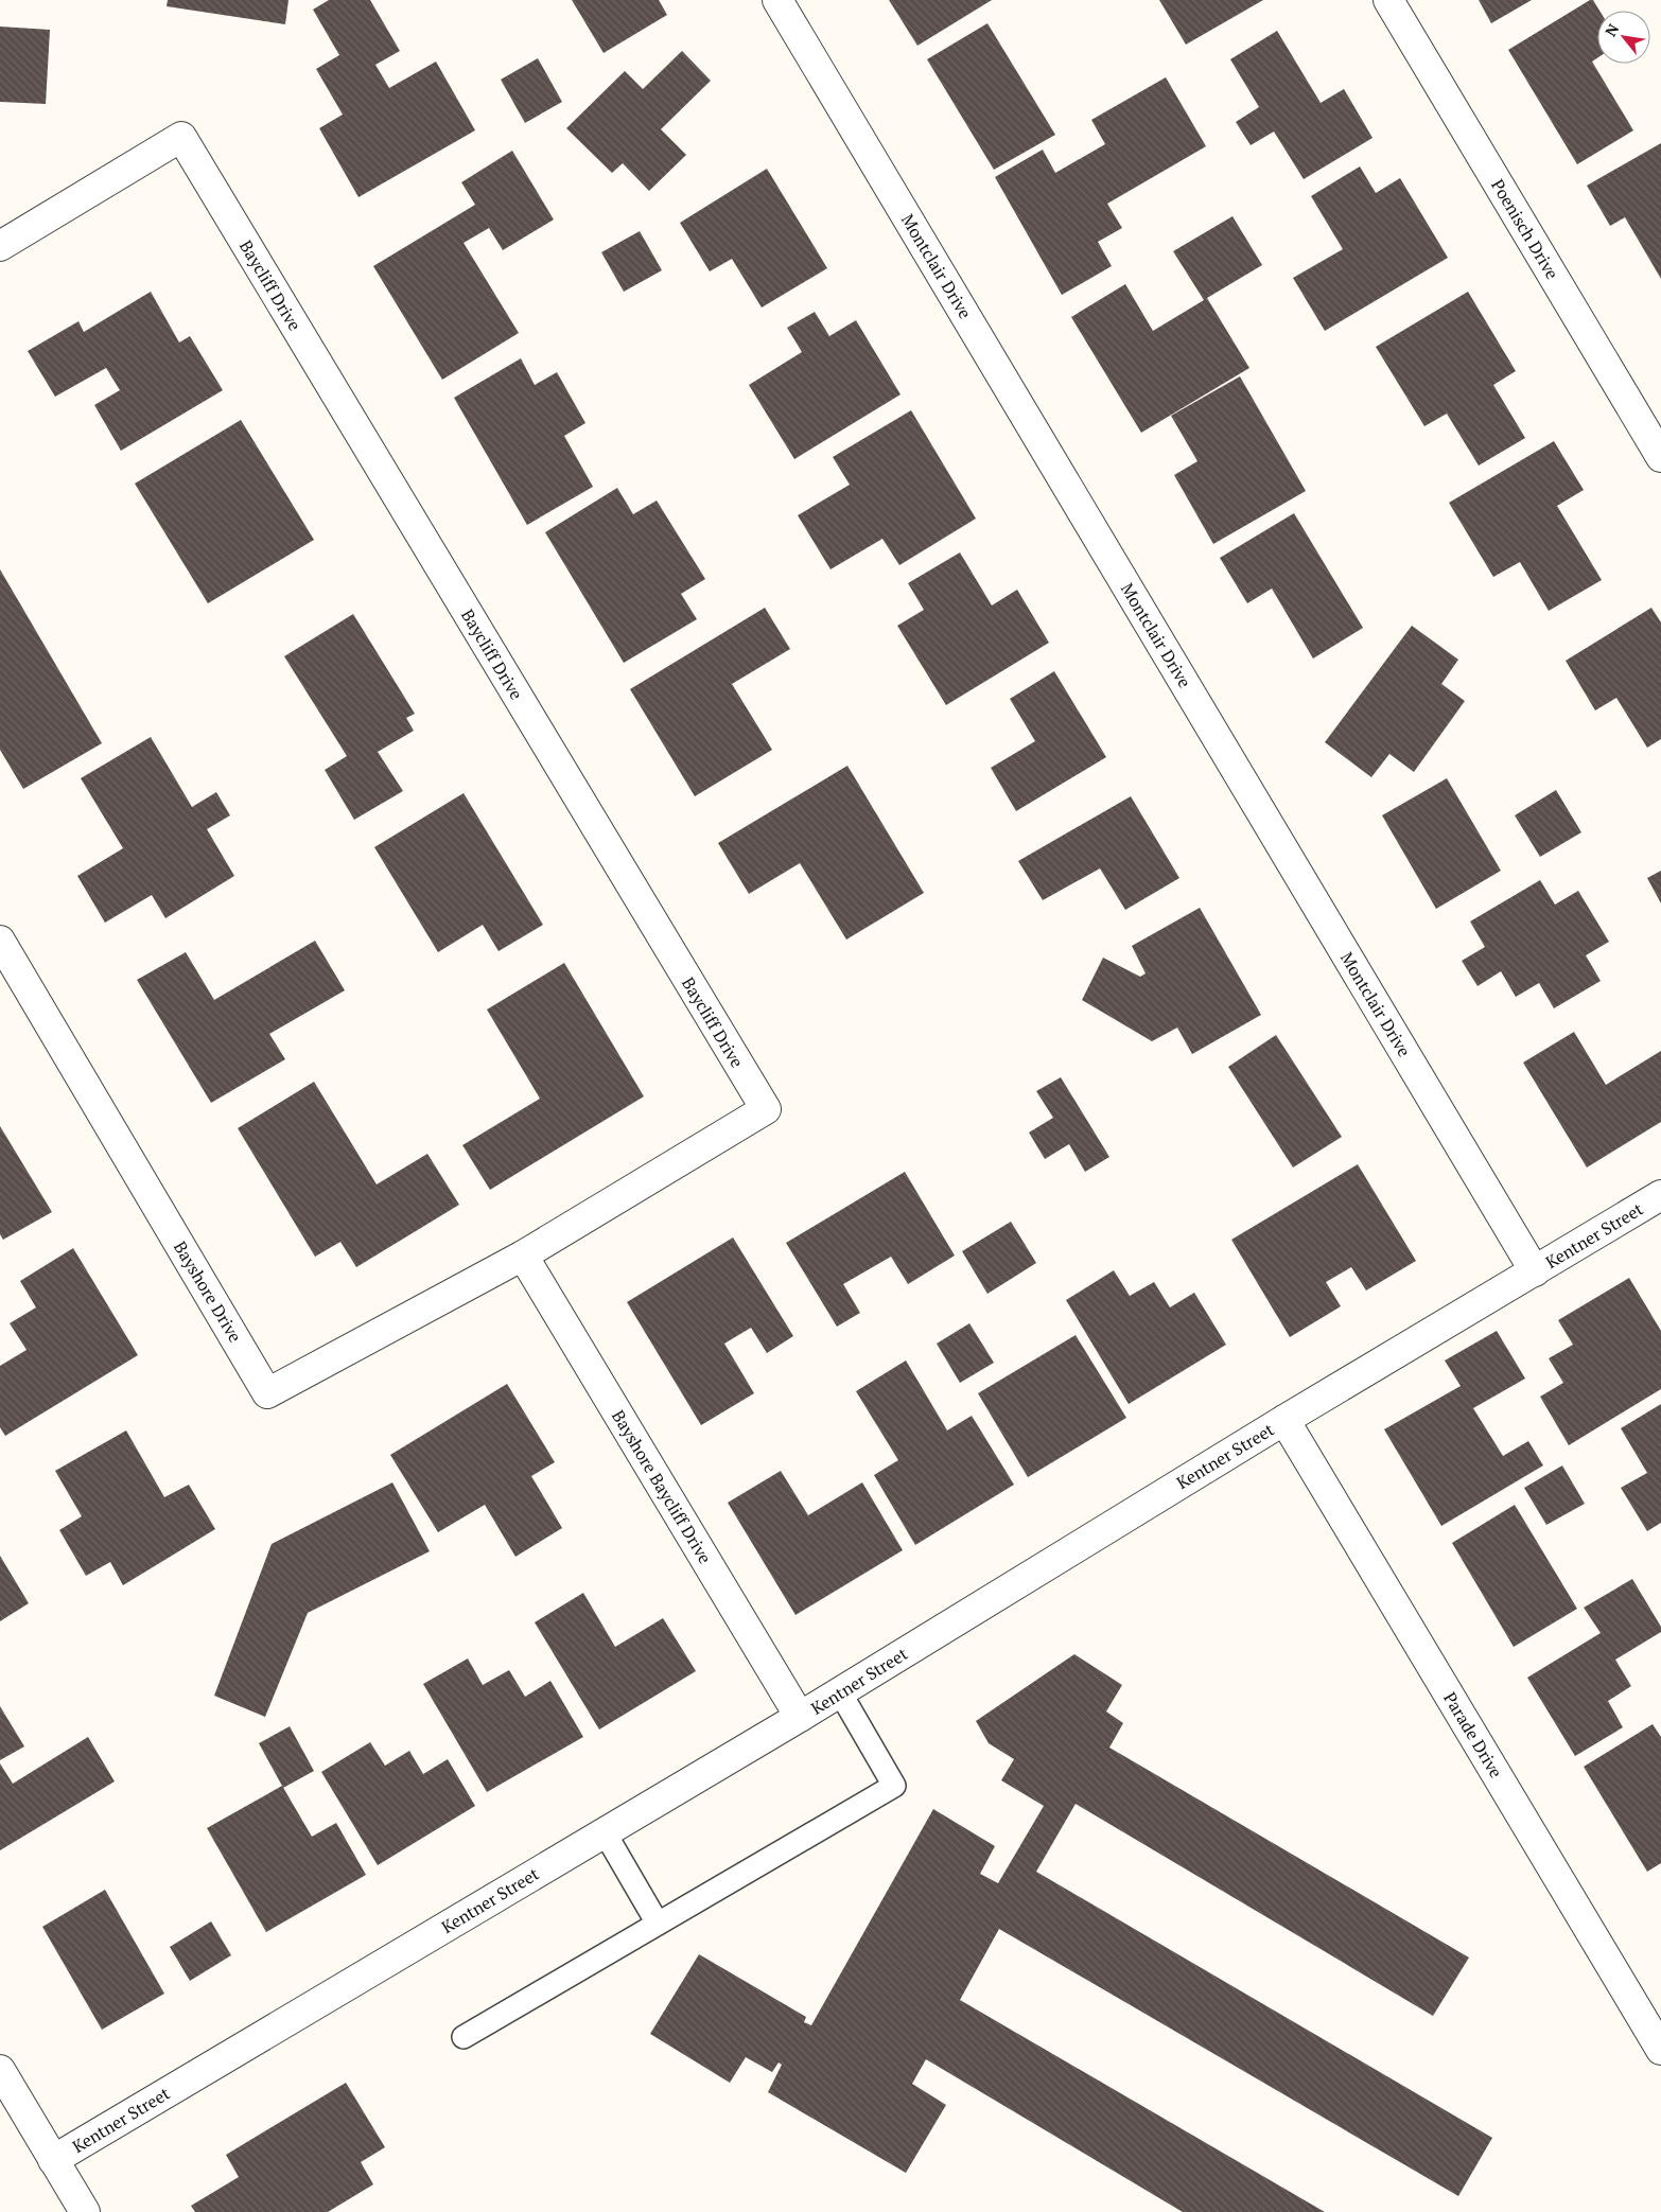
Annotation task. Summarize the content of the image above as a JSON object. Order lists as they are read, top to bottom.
{
  "streets": {
    "street": [
      "Poenisch Drive",
      "Montclair Drive",
      "Baycliff Drive",
      "Kentner Street",
      "Bayshore Drive",
      "Bayshore Baycliff Drive",
      "Parade Drive"
    ]
  },
  "crossings": [
    ["Montclair Drive", "Kentner Street"],
    ["Baycliff Drive", "Bayshore Drive"],
    ["Baycliff Drive", "Bayshore Baycliff Drive"],
    ["Kentner Street", "Bayshore Baycliff Drive"],
    ["Kentner Street", "Parade Drive"],
    ["Bayshore Drive", "Bayshore Baycliff Drive"]
  ],
  "north": "top left"
}
